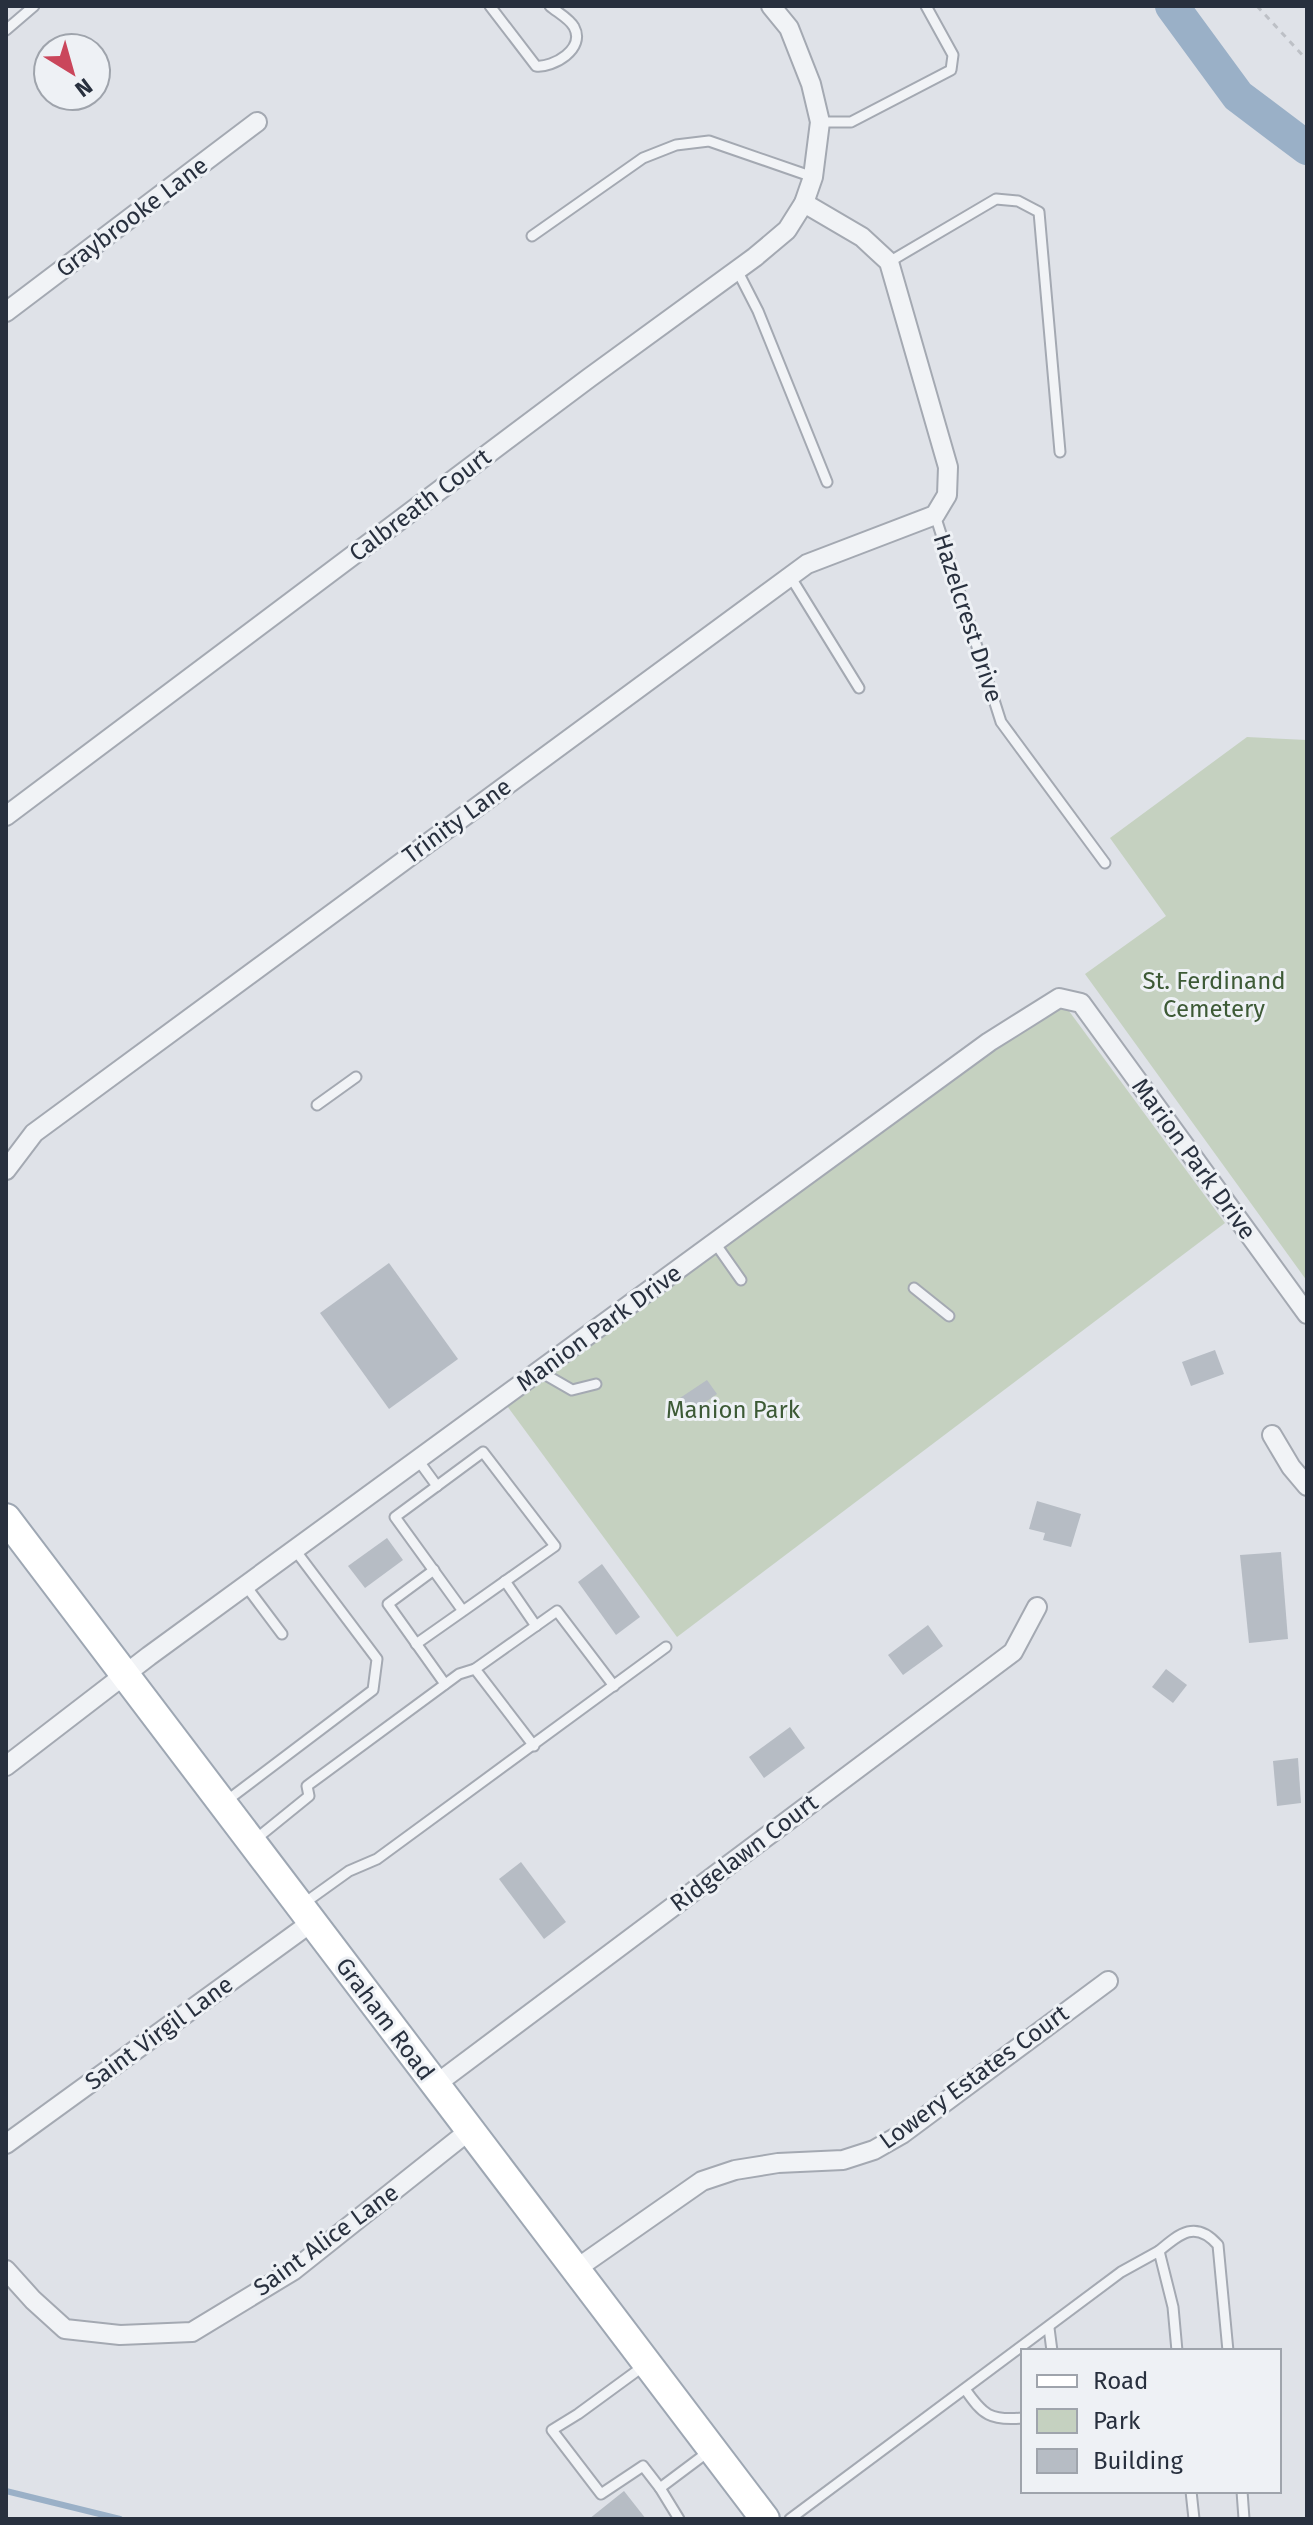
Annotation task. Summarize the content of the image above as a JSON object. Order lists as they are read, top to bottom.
{
  "streets": {
    "main road": ["Graham Road"],
    "street": [
      "Graybrooke Lane",
      "Calbreath Court",
      "Hazelcrest Drive",
      "Trinity Lane",
      "Marion Park Drive",
      "Manion Park Drive",
      "Ridgelawn Court",
      "Saint Virgil Lane",
      "Lowery Estates Court",
      "Saint Alice Lane"
    ]
  },
  "crossings": [
    ["Hazelcrest Drive", "Trinity Lane"],
    ["Marion Park Drive", "Manion Park Drive"],
    ["Manion Park Drive", "Graham Road"],
    ["Ridgelawn Court", "Graham Road"],
    ["Graham Road", "Saint Virgil Lane"],
    ["Graham Road", "Lowery Estates Court"],
    ["Graham Road", "Saint Alice Lane"]
  ],
  "parks": ["St. Ferdinand Cemetery", "Manion Park"],
  "legend": ["Road", "Park", "Building"],
  "north": "bottom right"
}
